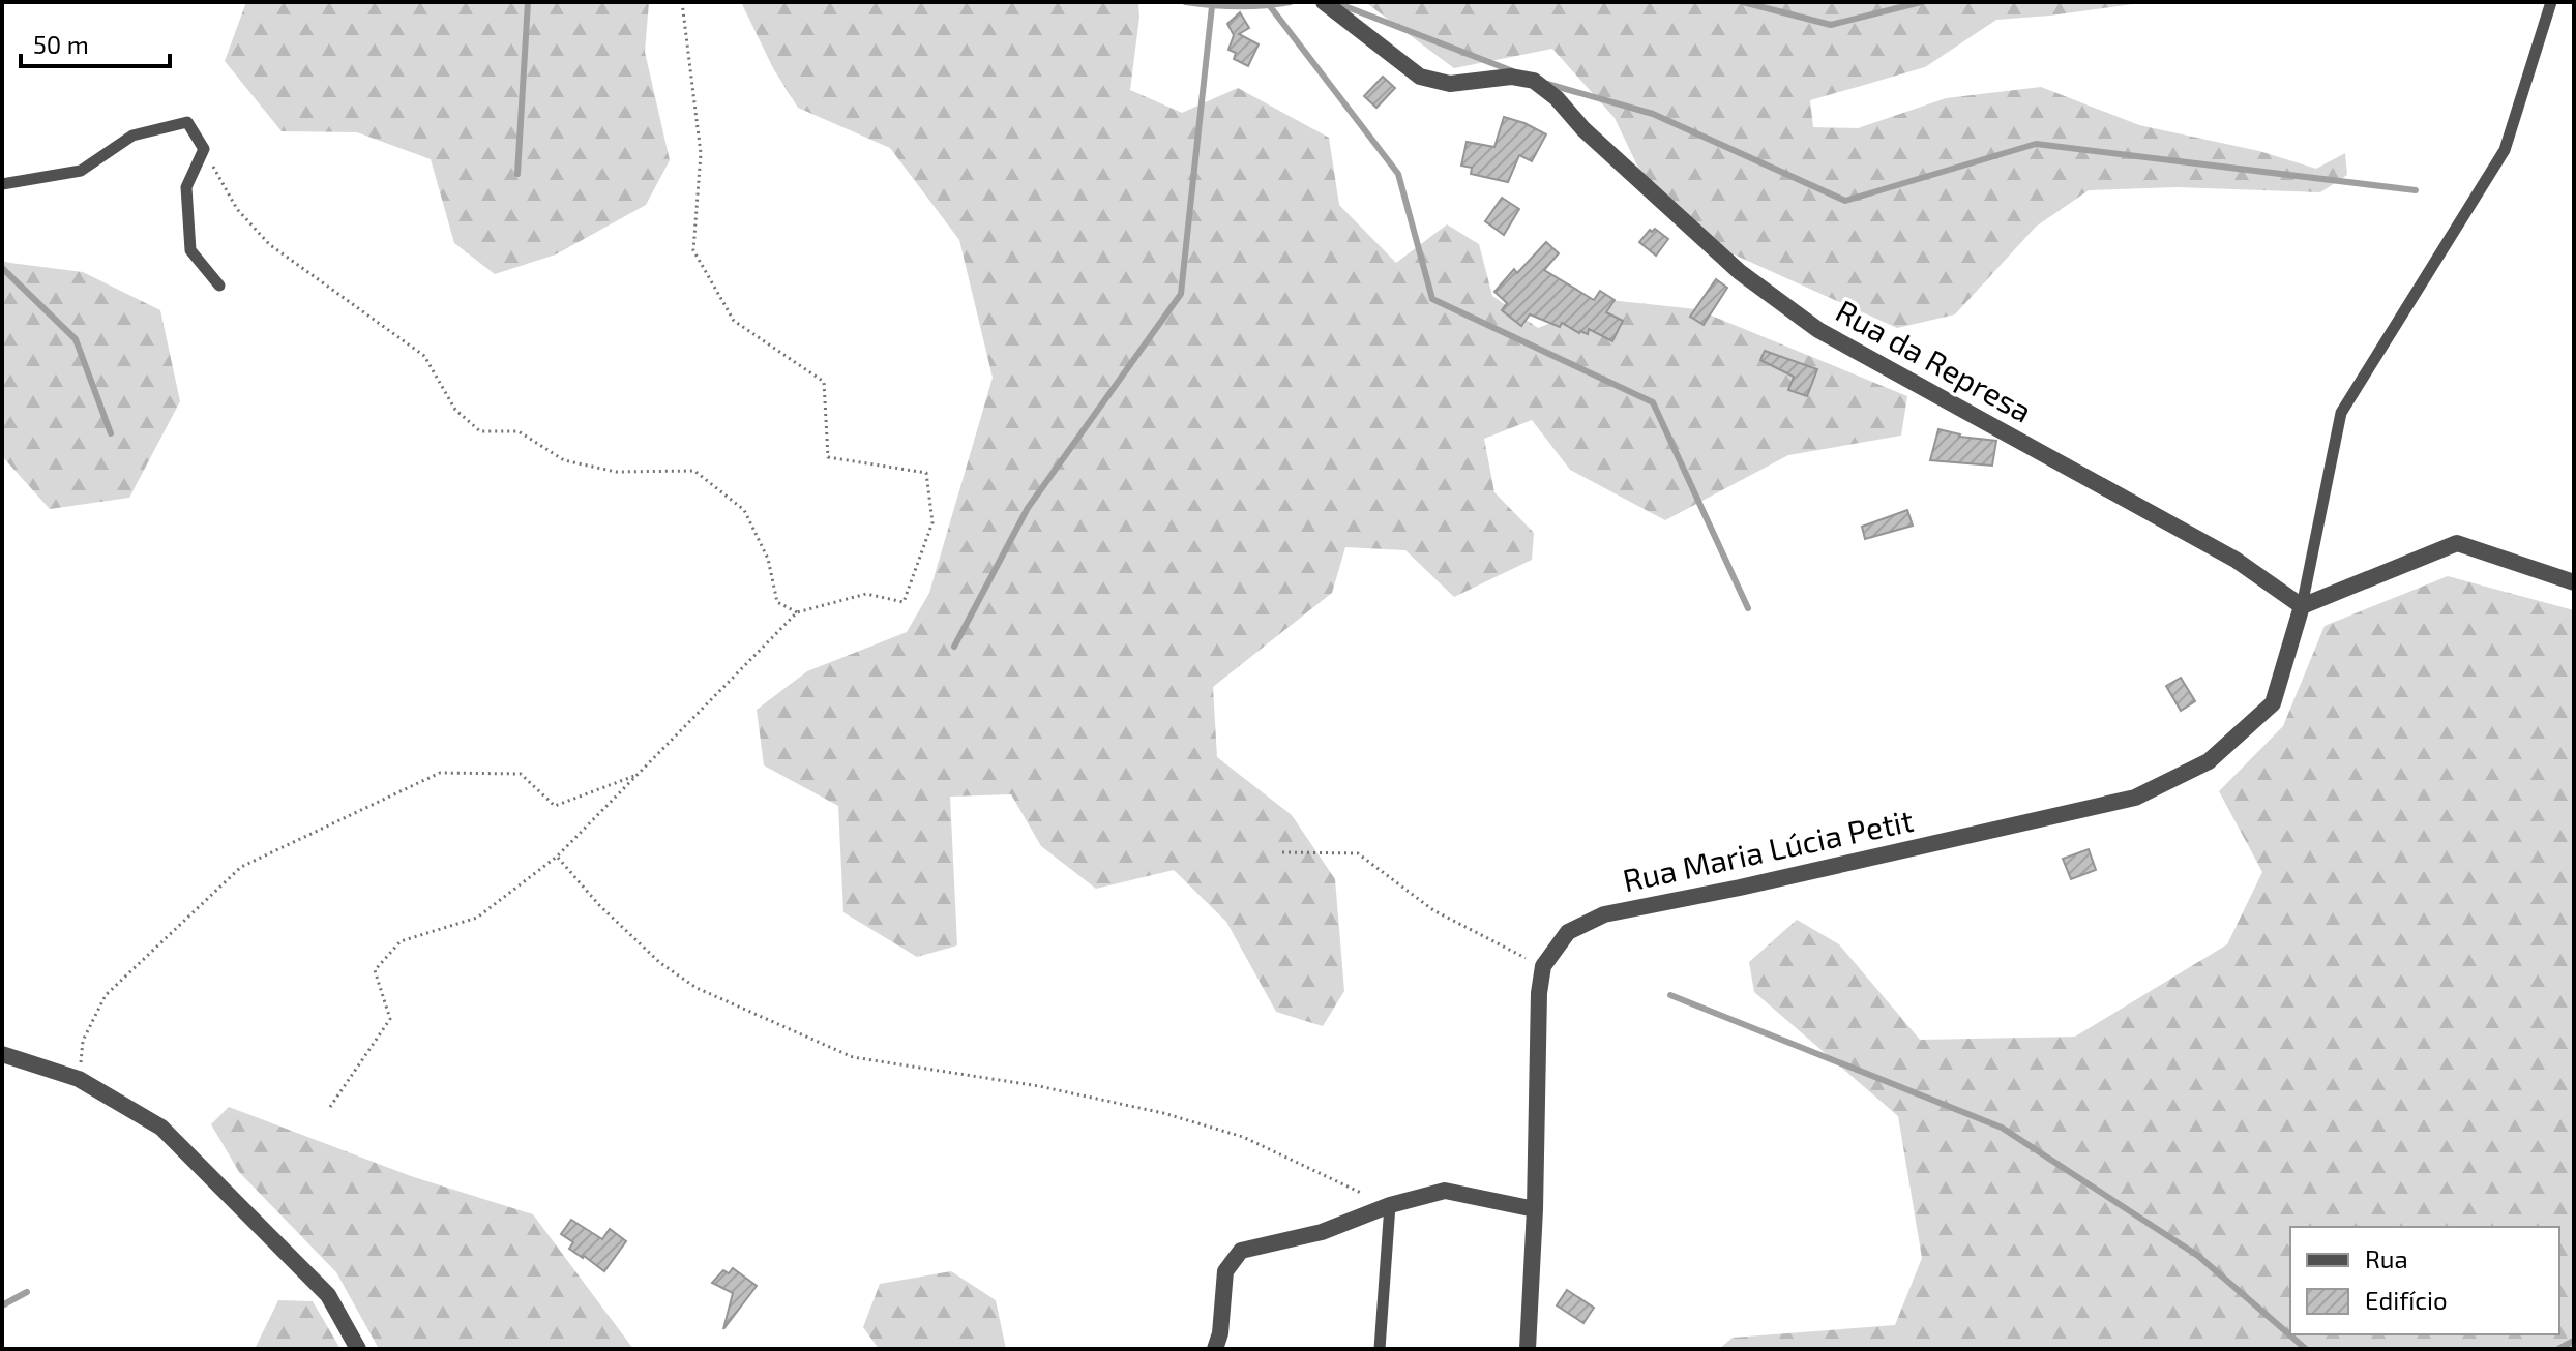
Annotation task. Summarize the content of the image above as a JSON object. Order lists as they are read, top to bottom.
{
  "streets": {
    "street": ["Rua da Represa", "Rua Maria Lúcia Petit"]
  },
  "crossings": [
    ["Rua da Represa", "Rua Maria Lúcia Petit"]
  ],
  "legend": ["Rua", "Edifício"],
  "scale_bar": "50 m"
}
